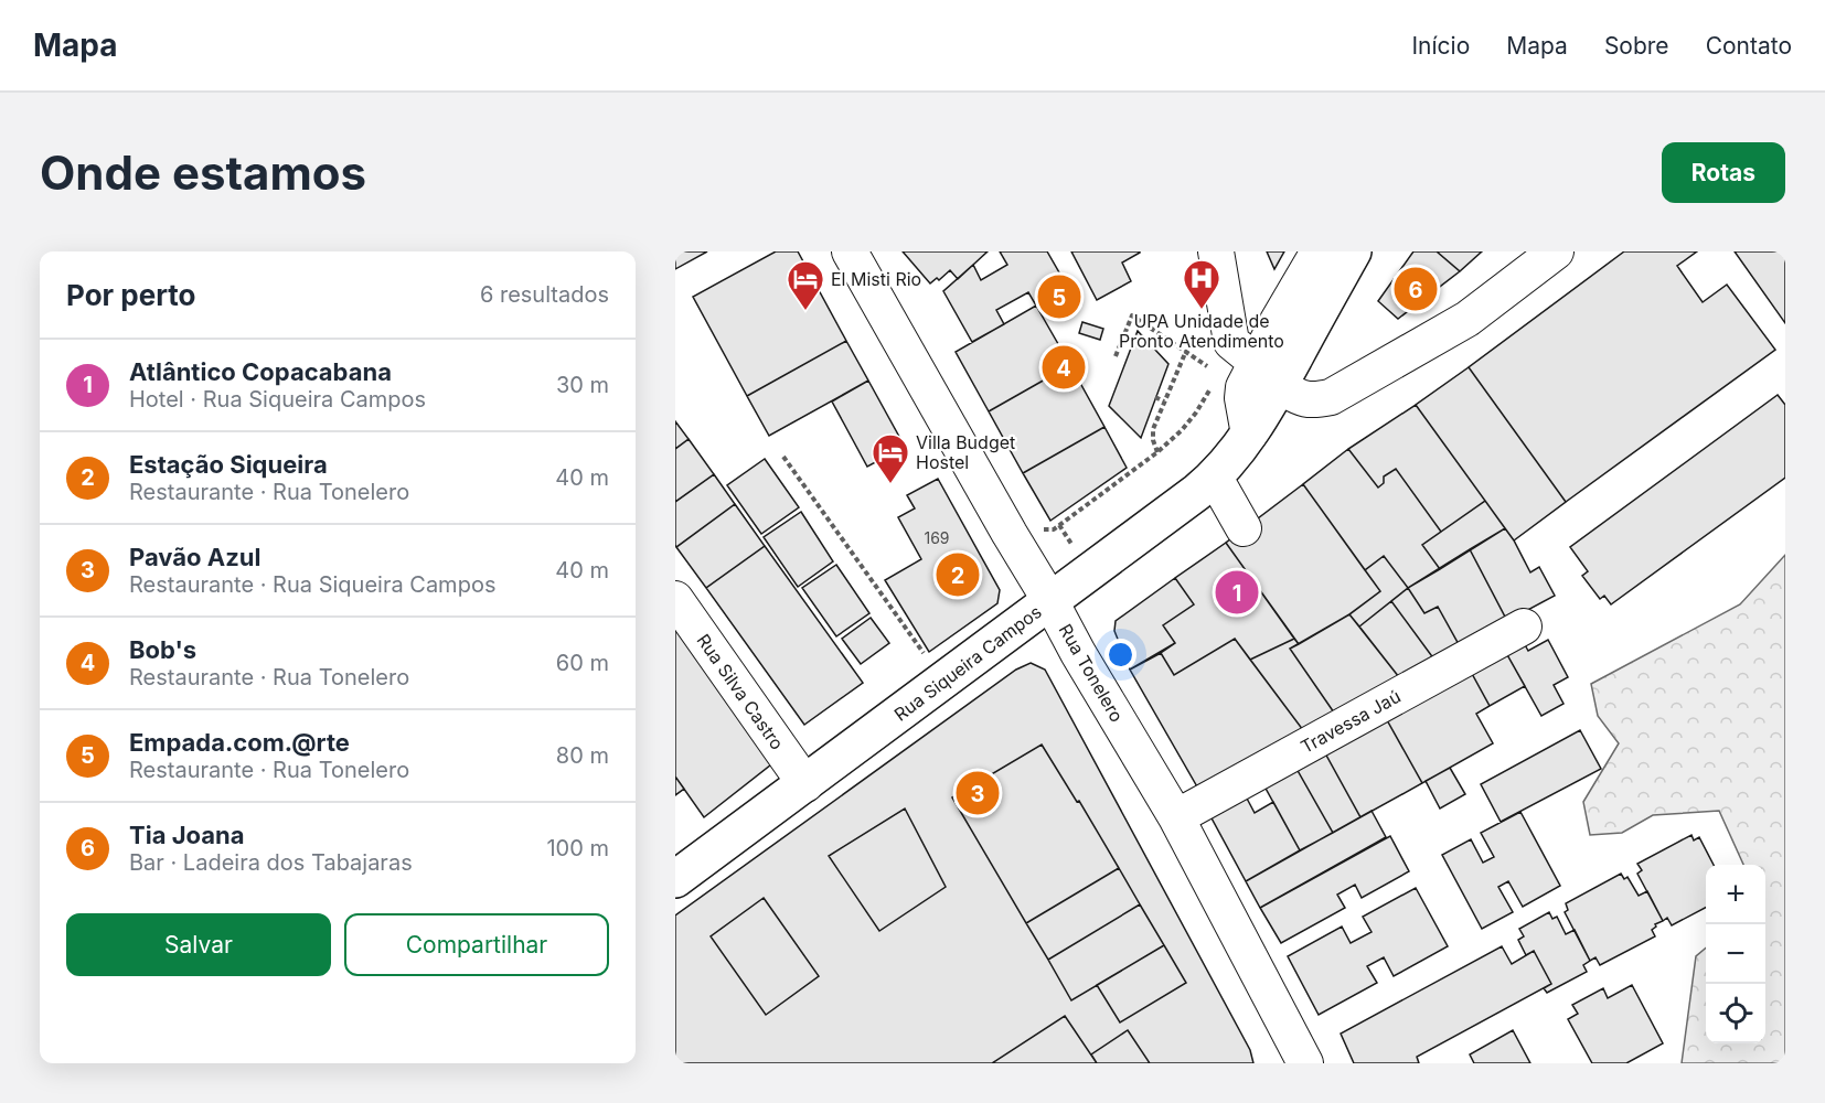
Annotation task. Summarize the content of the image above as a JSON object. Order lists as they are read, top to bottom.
{
  "streets": {
    "main road": ["Rua Siqueira Campos"],
    "street": ["Rua Tonelero", "Rua Silva Castro", "Travessa Jaú"]
  },
  "crossings": [
    ["Rua Siqueira Campos", "Rua Tonelero"],
    ["Rua Siqueira Campos", "Rua Silva Castro"],
    ["Rua Tonelero", "Travessa Jaú"]
  ],
  "places": {
    "hospital": ["UPA Unidade de Pronto Atendimento"],
    "hotel": ["El Misti Rio", "Villa Budget Hostel"]
  },
  "house_numbers": ["169"],
  "page": {
    "header": "Mapa",
    "nav": [
      "Início",
      "Mapa",
      "Sobre",
      "Contato"
    ],
    "buttons": [
      "Rotas",
      ["Salvar", "Compartilhar"]
    ],
    "title": "Onde estamos",
    "heading": ["Por perto", "6 resultados"],
    "pins": [
      "6",
      "5",
      "4",
      "2",
      "1",
      "3"
    ],
    "list": [
      {
        "mark": "1",
        "name": "Atlântico Copacabana",
        "note": "Hotel · Rua Siqueira Campos",
        "value": "30 m"
      },
      {
        "mark": "2",
        "name": "Estação Siqueira",
        "note": "Restaurante · Rua Tonelero",
        "value": "40 m"
      },
      {
        "mark": "3",
        "name": "Pavão Azul",
        "note": "Restaurante · Rua Siqueira Campos",
        "value": "40 m"
      },
      {
        "mark": "4",
        "name": "Bob's",
        "note": "Restaurante · Rua Tonelero",
        "value": "60 m"
      },
      {
        "mark": "5",
        "name": "Empada.com.@rte",
        "note": "Restaurante · Rua Tonelero",
        "value": "80 m"
      },
      {
        "mark": "6",
        "name": "Tia Joana",
        "note": "Bar · Ladeira dos Tabajaras",
        "value": "100 m"
      }
    ],
    "map_buttons": ["+", "−"]
  }
}
